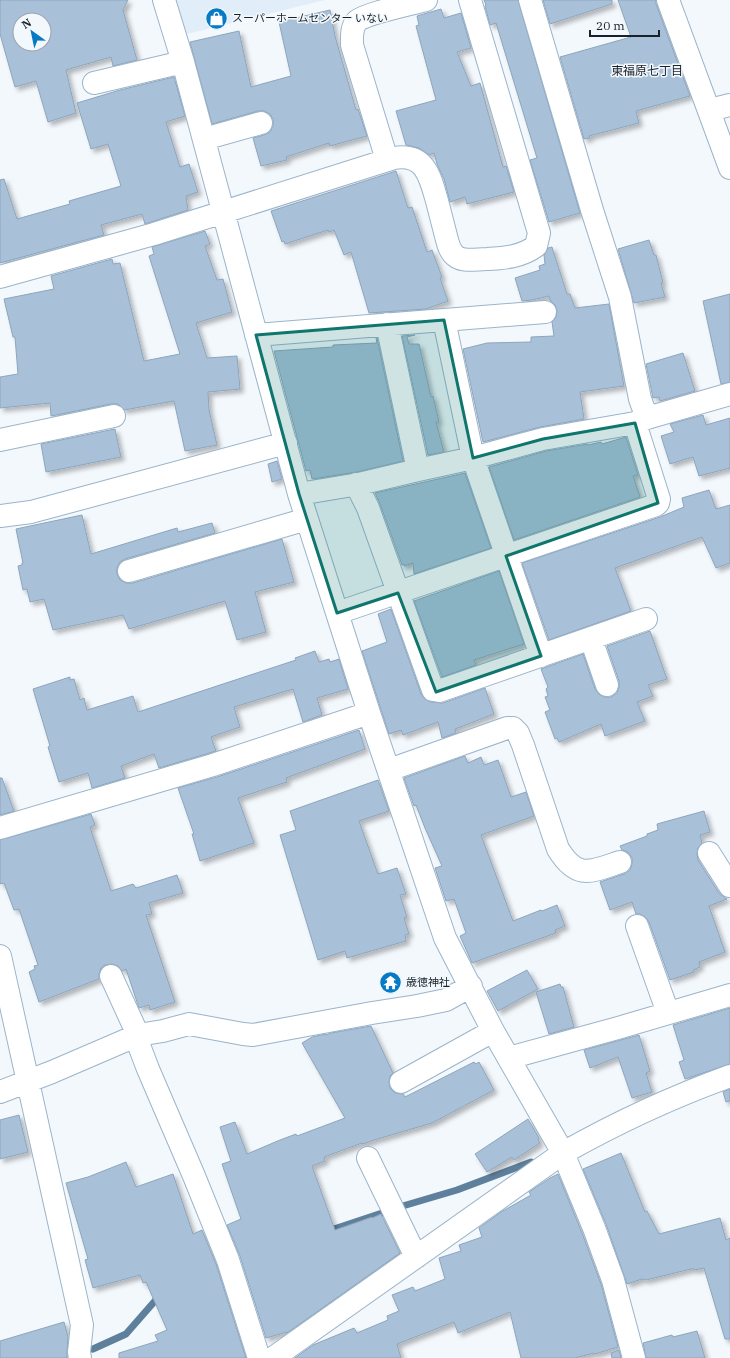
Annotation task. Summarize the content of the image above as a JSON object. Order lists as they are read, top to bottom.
{
  "districts": ["東福原七丁目"],
  "places": {
    "shop": ["スーパーホームセンター いない"],
    "temple": ["歳徳神社"]
  },
  "scale_bar": "20 m",
  "north": "top left"
}
